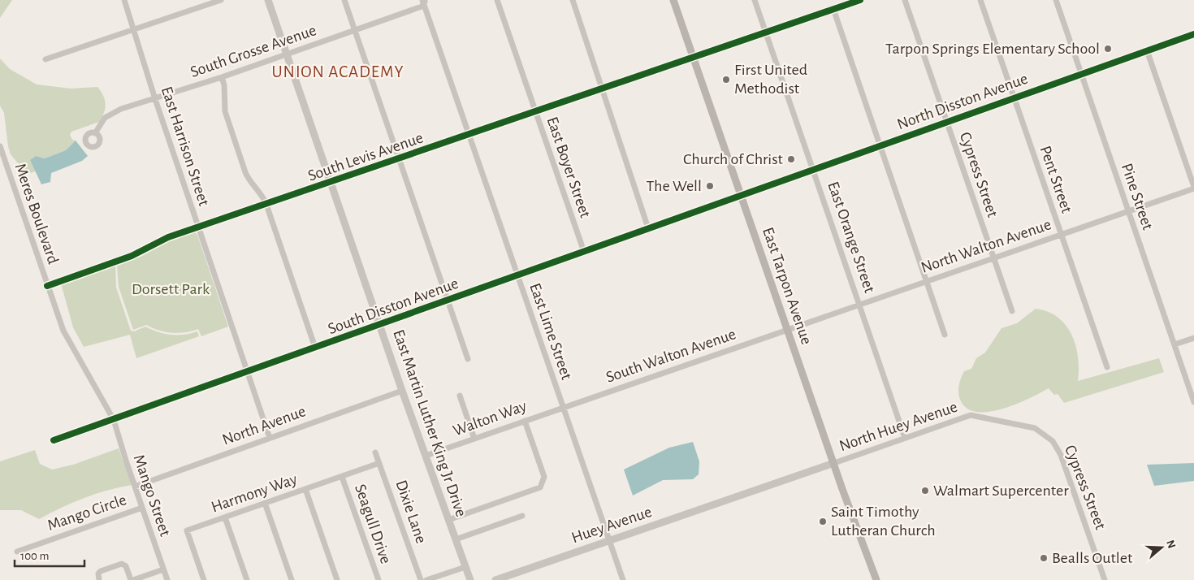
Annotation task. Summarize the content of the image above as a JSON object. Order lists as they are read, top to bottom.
{
  "streets": {
    "main road": ["East Tarpon Avenue"],
    "street": [
      "South Grosse Avenue",
      "North Disston Avenue",
      "East Harrison Street",
      "South Levis Avenue",
      "East Boyer Street",
      "Cypress Street",
      "Pent Street",
      "Pine Street",
      "Meres Boulevard",
      "East Orange Street",
      "North Walton Avenue",
      "South Disston Avenue",
      "East Lime Street",
      "South Walton Avenue",
      "Walton Way",
      "East Martin Luther King Jr Drive",
      "North Avenue",
      "North Huey Avenue",
      "Harmony Way",
      "Mango Street",
      "Dixie Lane",
      "Mango Circle",
      "Seagull Drive",
      "Huey Avenue"
    ]
  },
  "crossings": [
    ["South Grosse Avenue", "East Harrison Street"],
    ["South Grosse Avenue", "East Lime Street"],
    ["South Grosse Avenue", "East Martin Luther King Jr Drive"],
    ["North Disston Avenue", "Cypress Street"],
    ["North Disston Avenue", "Pent Street"],
    ["North Disston Avenue", "Pine Street"],
    ["North Disston Avenue", "East Orange Street"],
    ["North Disston Avenue", "East Tarpon Avenue"],
    ["North Disston Avenue", "South Disston Avenue"],
    ["East Harrison Street", "South Levis Avenue"],
    ["East Harrison Street", "South Disston Avenue"],
    ["East Harrison Street", "North Avenue"],
    ["South Levis Avenue", "East Boyer Street"],
    ["South Levis Avenue", "Meres Boulevard"],
    ["South Levis Avenue", "East Orange Street"],
    ["South Levis Avenue", "East Tarpon Avenue"],
    ["South Levis Avenue", "East Lime Street"],
    ["South Levis Avenue", "East Martin Luther King Jr Drive"],
    ["East Boyer Street", "South Disston Avenue"],
    ["Cypress Street", "North Walton Avenue"],
    ["Cypress Street", "North Huey Avenue"],
    ["Pent Street", "North Walton Avenue"],
    ["Pine Street", "North Walton Avenue"],
    ["Meres Boulevard", "South Disston Avenue"],
    ["Meres Boulevard", "Mango Street"],
    ["East Orange Street", "North Walton Avenue"],
    ["East Orange Street", "North Huey Avenue"],
    ["North Walton Avenue", "East Tarpon Avenue"],
    ["North Walton Avenue", "South Walton Avenue"],
    ["East Tarpon Avenue", "South Disston Avenue"],
    ["East Tarpon Avenue", "South Walton Avenue"],
    ["East Tarpon Avenue", "North Huey Avenue"],
    ["East Tarpon Avenue", "Huey Avenue"],
    ["South Disston Avenue", "East Lime Street"],
    ["South Disston Avenue", "East Martin Luther King Jr Drive"],
    ["South Disston Avenue", "Mango Street"],
    ["East Lime Street", "South Walton Avenue"],
    ["East Lime Street", "Walton Way"],
    ["East Lime Street", "Huey Avenue"],
    ["South Walton Avenue", "Walton Way"],
    ["Walton Way", "East Martin Luther King Jr Drive"],
    ["East Martin Luther King Jr Drive", "North Avenue"],
    ["North Avenue", "Mango Street"],
    ["North Huey Avenue", "Huey Avenue"],
    ["Harmony Way", "Dixie Lane"],
    ["Harmony Way", "Seagull Drive"],
    ["Mango Street", "Mango Circle"]
  ],
  "districts": ["UNION ACADEMY"],
  "parks": ["Dorsett Park"],
  "places": [
    "Tarpon Springs Elementary School",
    "First United Methodist",
    "Church of Christ",
    "The Well",
    "Walmart Supercenter",
    "Saint Timothy Lutheran Church",
    "Bealls Outlet"
  ],
  "scale_bar": "100 m",
  "north": "right"
}
